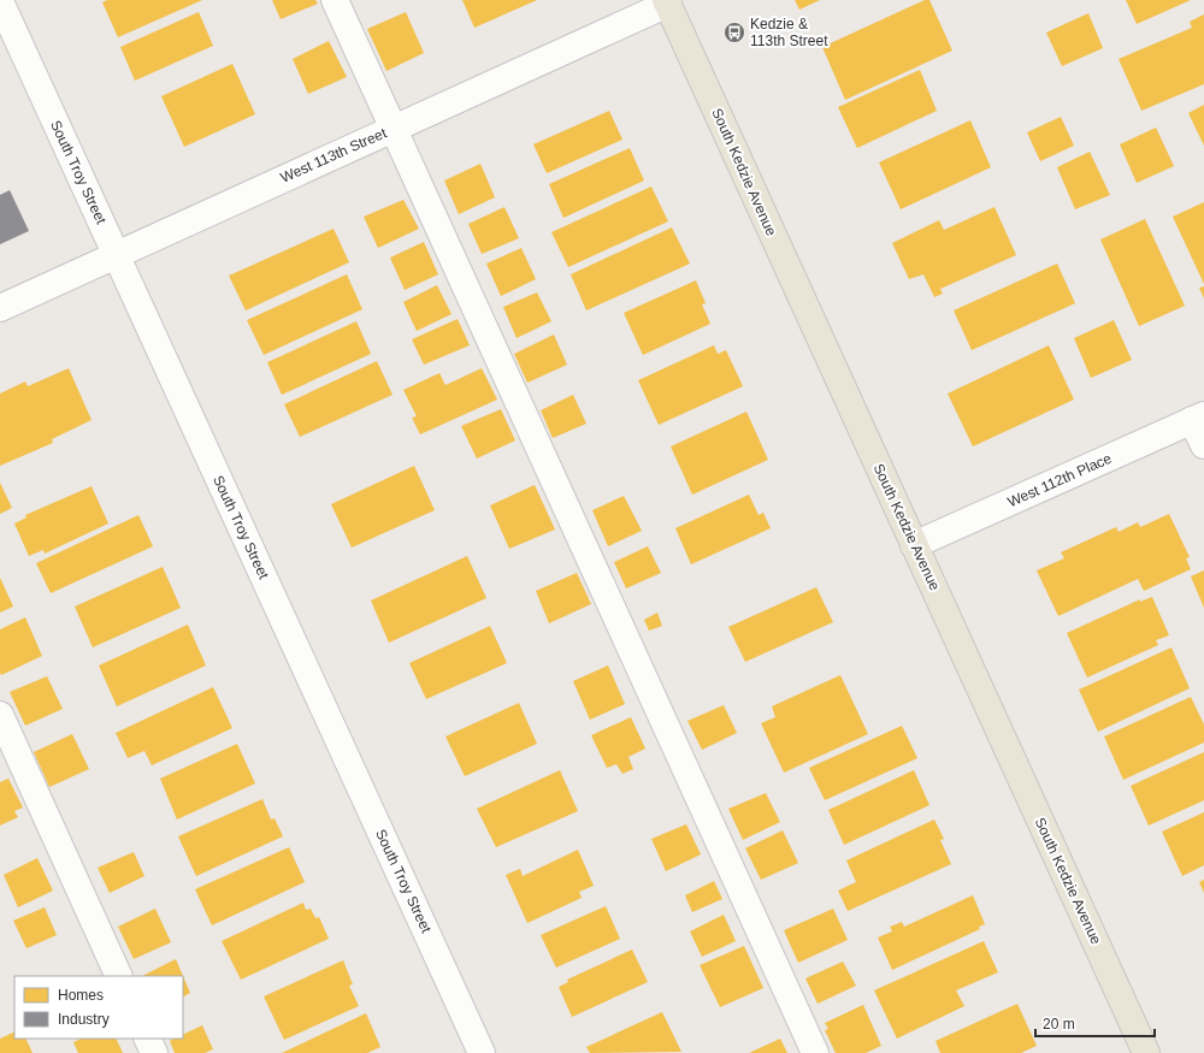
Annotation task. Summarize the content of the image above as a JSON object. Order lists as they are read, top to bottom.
{
  "streets": {
    "main road": ["South Kedzie Avenue"],
    "street": ["West 113th Street", "South Troy Street", "West 112th Place"]
  },
  "crossings": [
    ["West 113th Street", "South Troy Street"],
    ["West 113th Street", "South Kedzie Avenue"],
    ["South Kedzie Avenue", "West 112th Place"]
  ],
  "places": {
    "bus stop": ["Kedzie & 113th Street"]
  },
  "legend": ["Homes", "Industry"],
  "scale_bar": "20 m"
}
